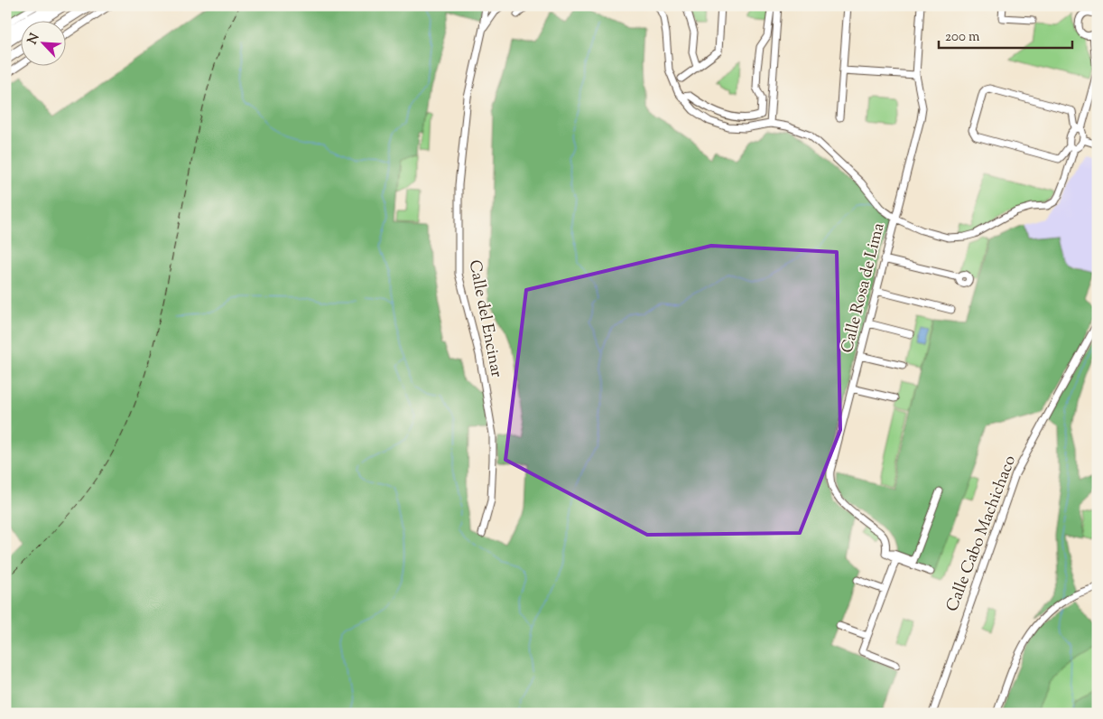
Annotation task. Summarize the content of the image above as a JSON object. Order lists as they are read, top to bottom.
{
  "streets": {
    "street": ["Calle Rosa de Lima", "Calle del Encinar", "Calle Cabo Machichaco"]
  },
  "scale_bar": "200 m",
  "north": "top left"
}
